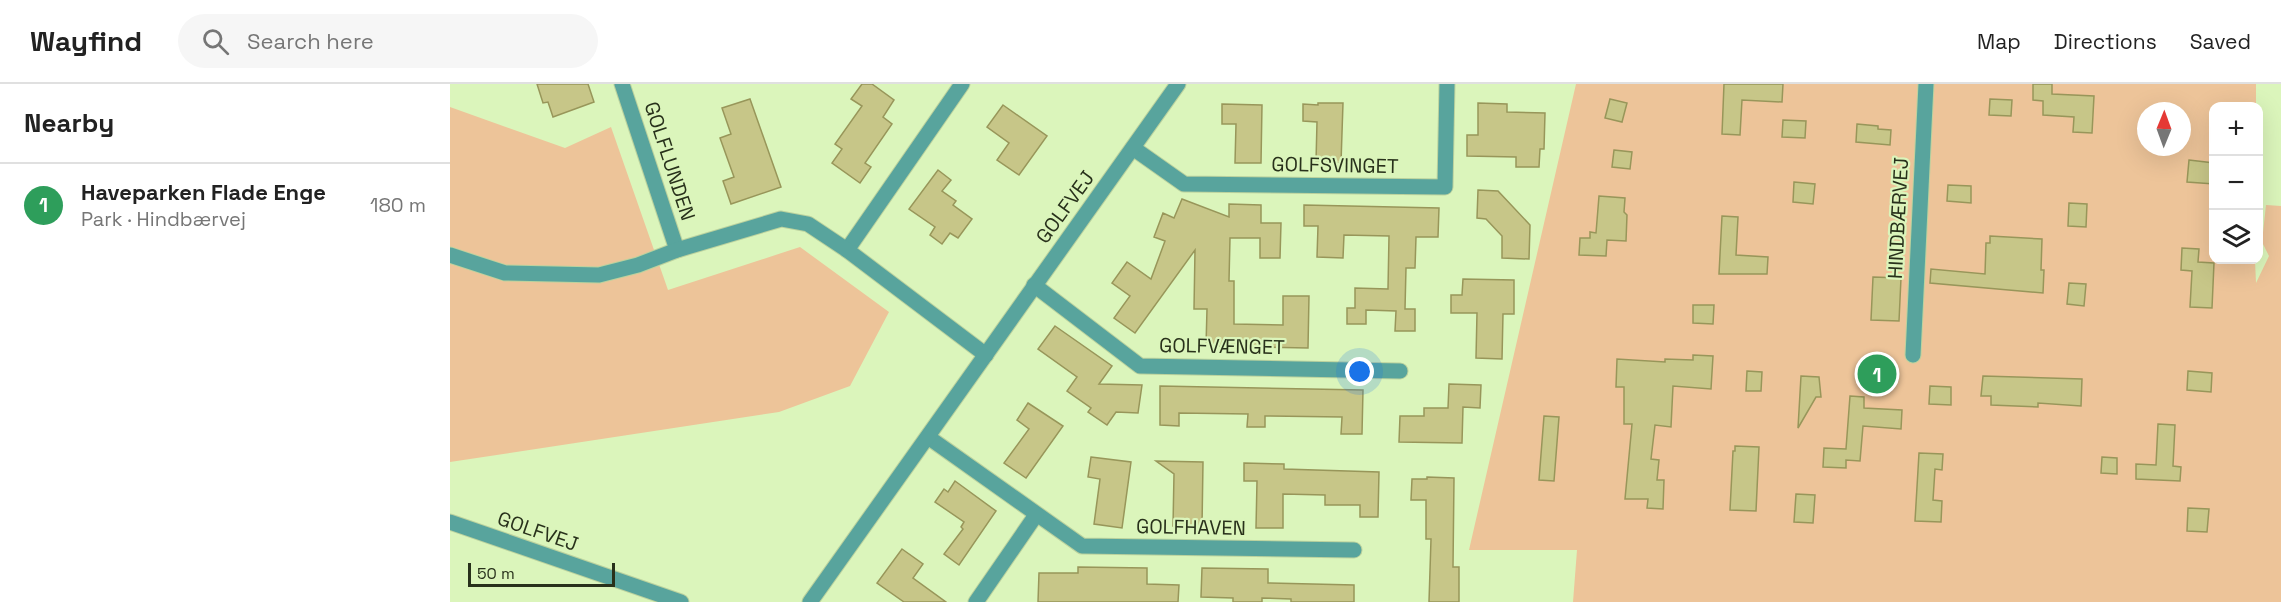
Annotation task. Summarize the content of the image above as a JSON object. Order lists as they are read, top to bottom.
{
  "streets": {
    "street": [
      "GOLFLUNDEN",
      "GOLFSVINGET",
      "GOLFVEJ",
      "HINDBÆRVEJ",
      "GOLFVÆNGET",
      "GOLFHAVEN"
    ]
  },
  "crossings": [
    ["GOLFSVINGET", "GOLFVEJ"],
    ["GOLFVEJ", "GOLFVÆNGET"],
    ["GOLFVEJ", "GOLFHAVEN"]
  ],
  "scale_bar": "50 m",
  "north": "top",
  "page": {
    "header": "Wayfind",
    "search": "Search here",
    "nav": ["Map", "Directions", "Saved"],
    "heading": "Nearby",
    "map_buttons": ["+", "−"],
    "list": [
      {
        "mark": "1",
        "name": "Haveparken Flade Enge",
        "note": "Park · Hindbærvej",
        "value": "180 m"
      }
    ],
    "pins": "1",
    "scale": "50 m"
  }
}
